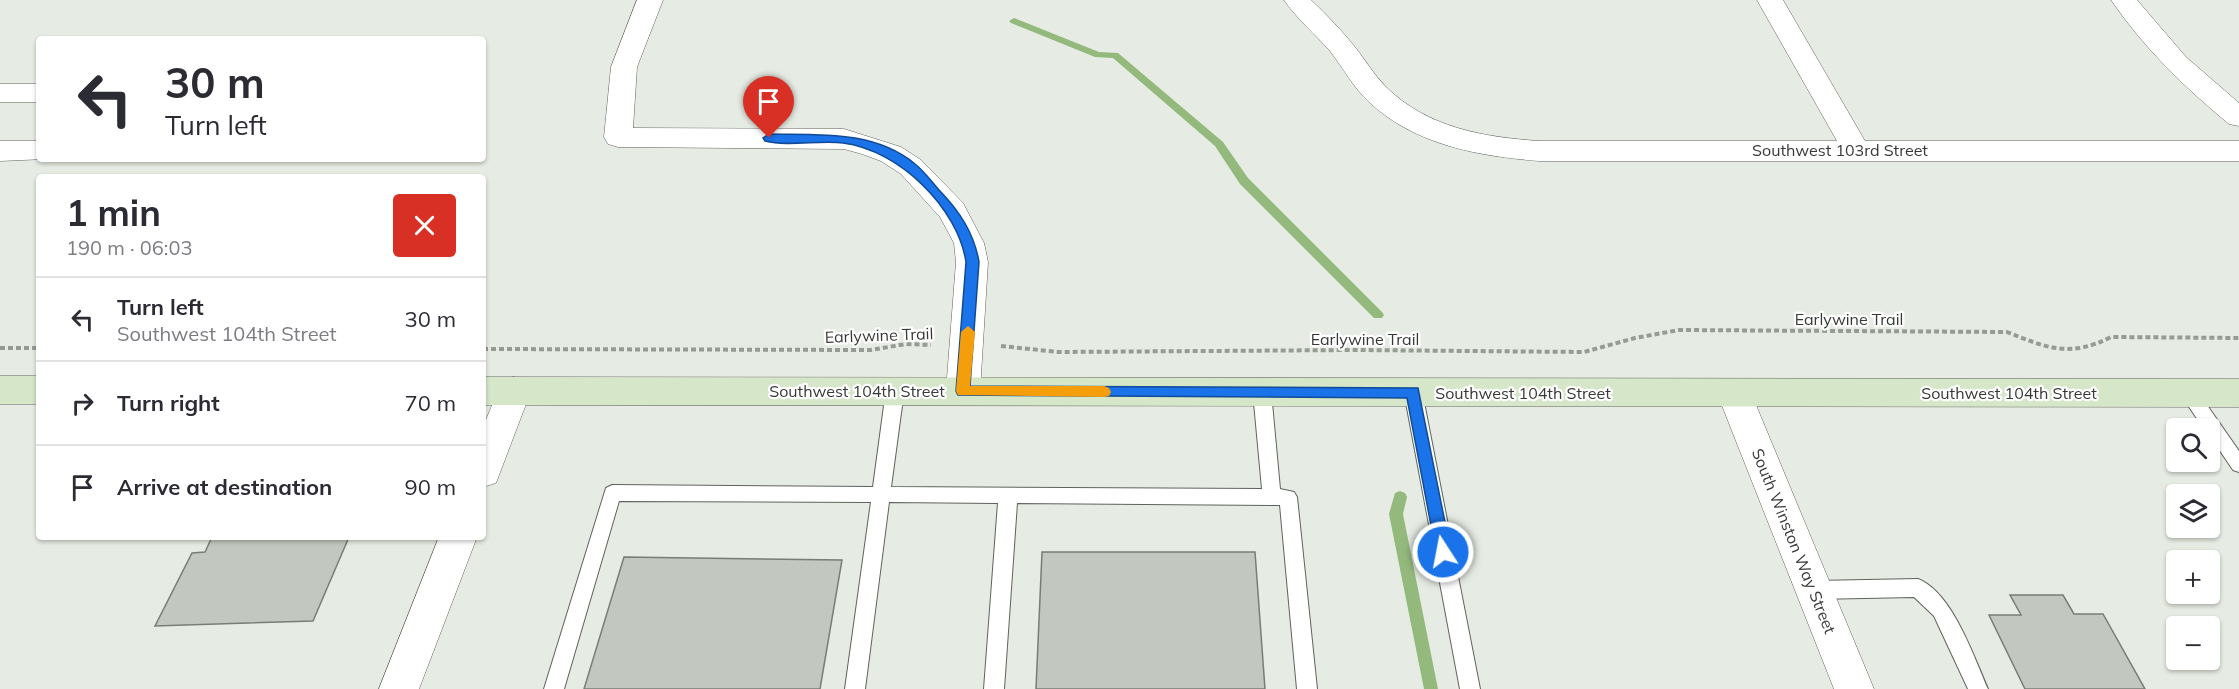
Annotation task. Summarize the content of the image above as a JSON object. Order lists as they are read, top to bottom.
{
  "streets": {
    "main road": ["Southwest 104th Street"],
    "street": ["Southwest 103rd Street", "South Winston Way Street"],
    "path": ["Earlywine Trail"]
  },
  "crossings": [
    ["Southwest 104th Street", "South Winston Way Street"]
  ],
  "page": {
    "turn": ["30 m", "Turn left"],
    "heading": ["1 min", "190 m · 06:03"],
    "list": [
      {
        "name": "Turn left",
        "note": "Southwest 104th Street",
        "value": "30 m"
      },
      {
        "name": "Turn right",
        "value": "70 m"
      },
      {
        "name": "Arrive at destination",
        "value": "90 m"
      }
    ],
    "map_buttons": ["+", "−"]
  }
}
